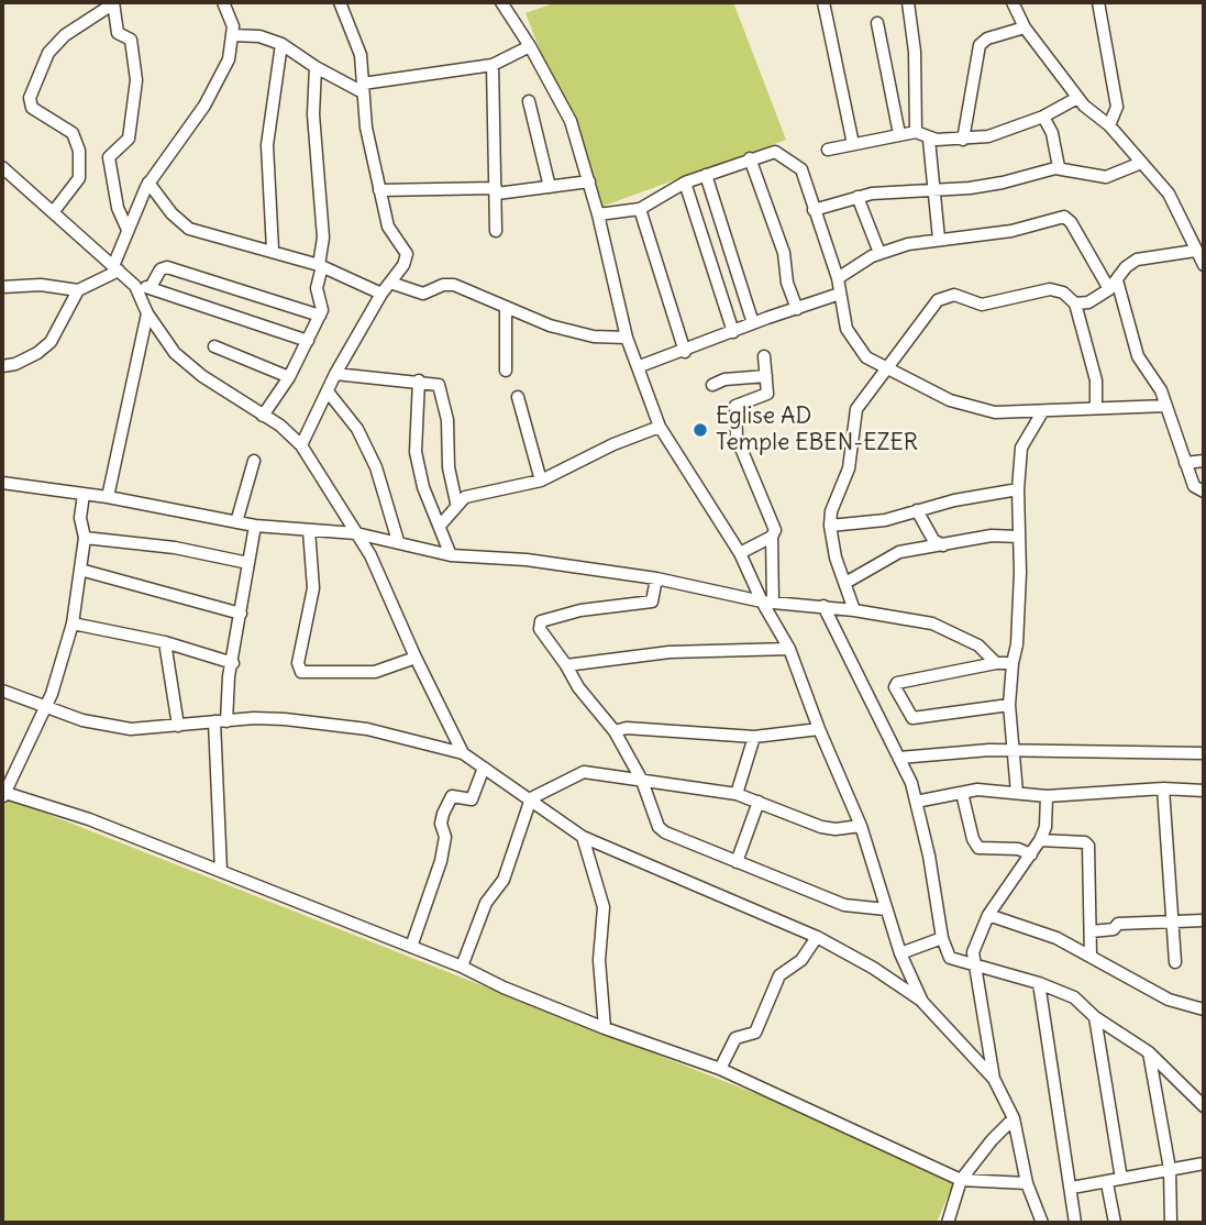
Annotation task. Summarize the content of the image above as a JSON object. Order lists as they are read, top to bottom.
{
  "places": ["Eglise AD Temple EBEN-EZER"]
}
